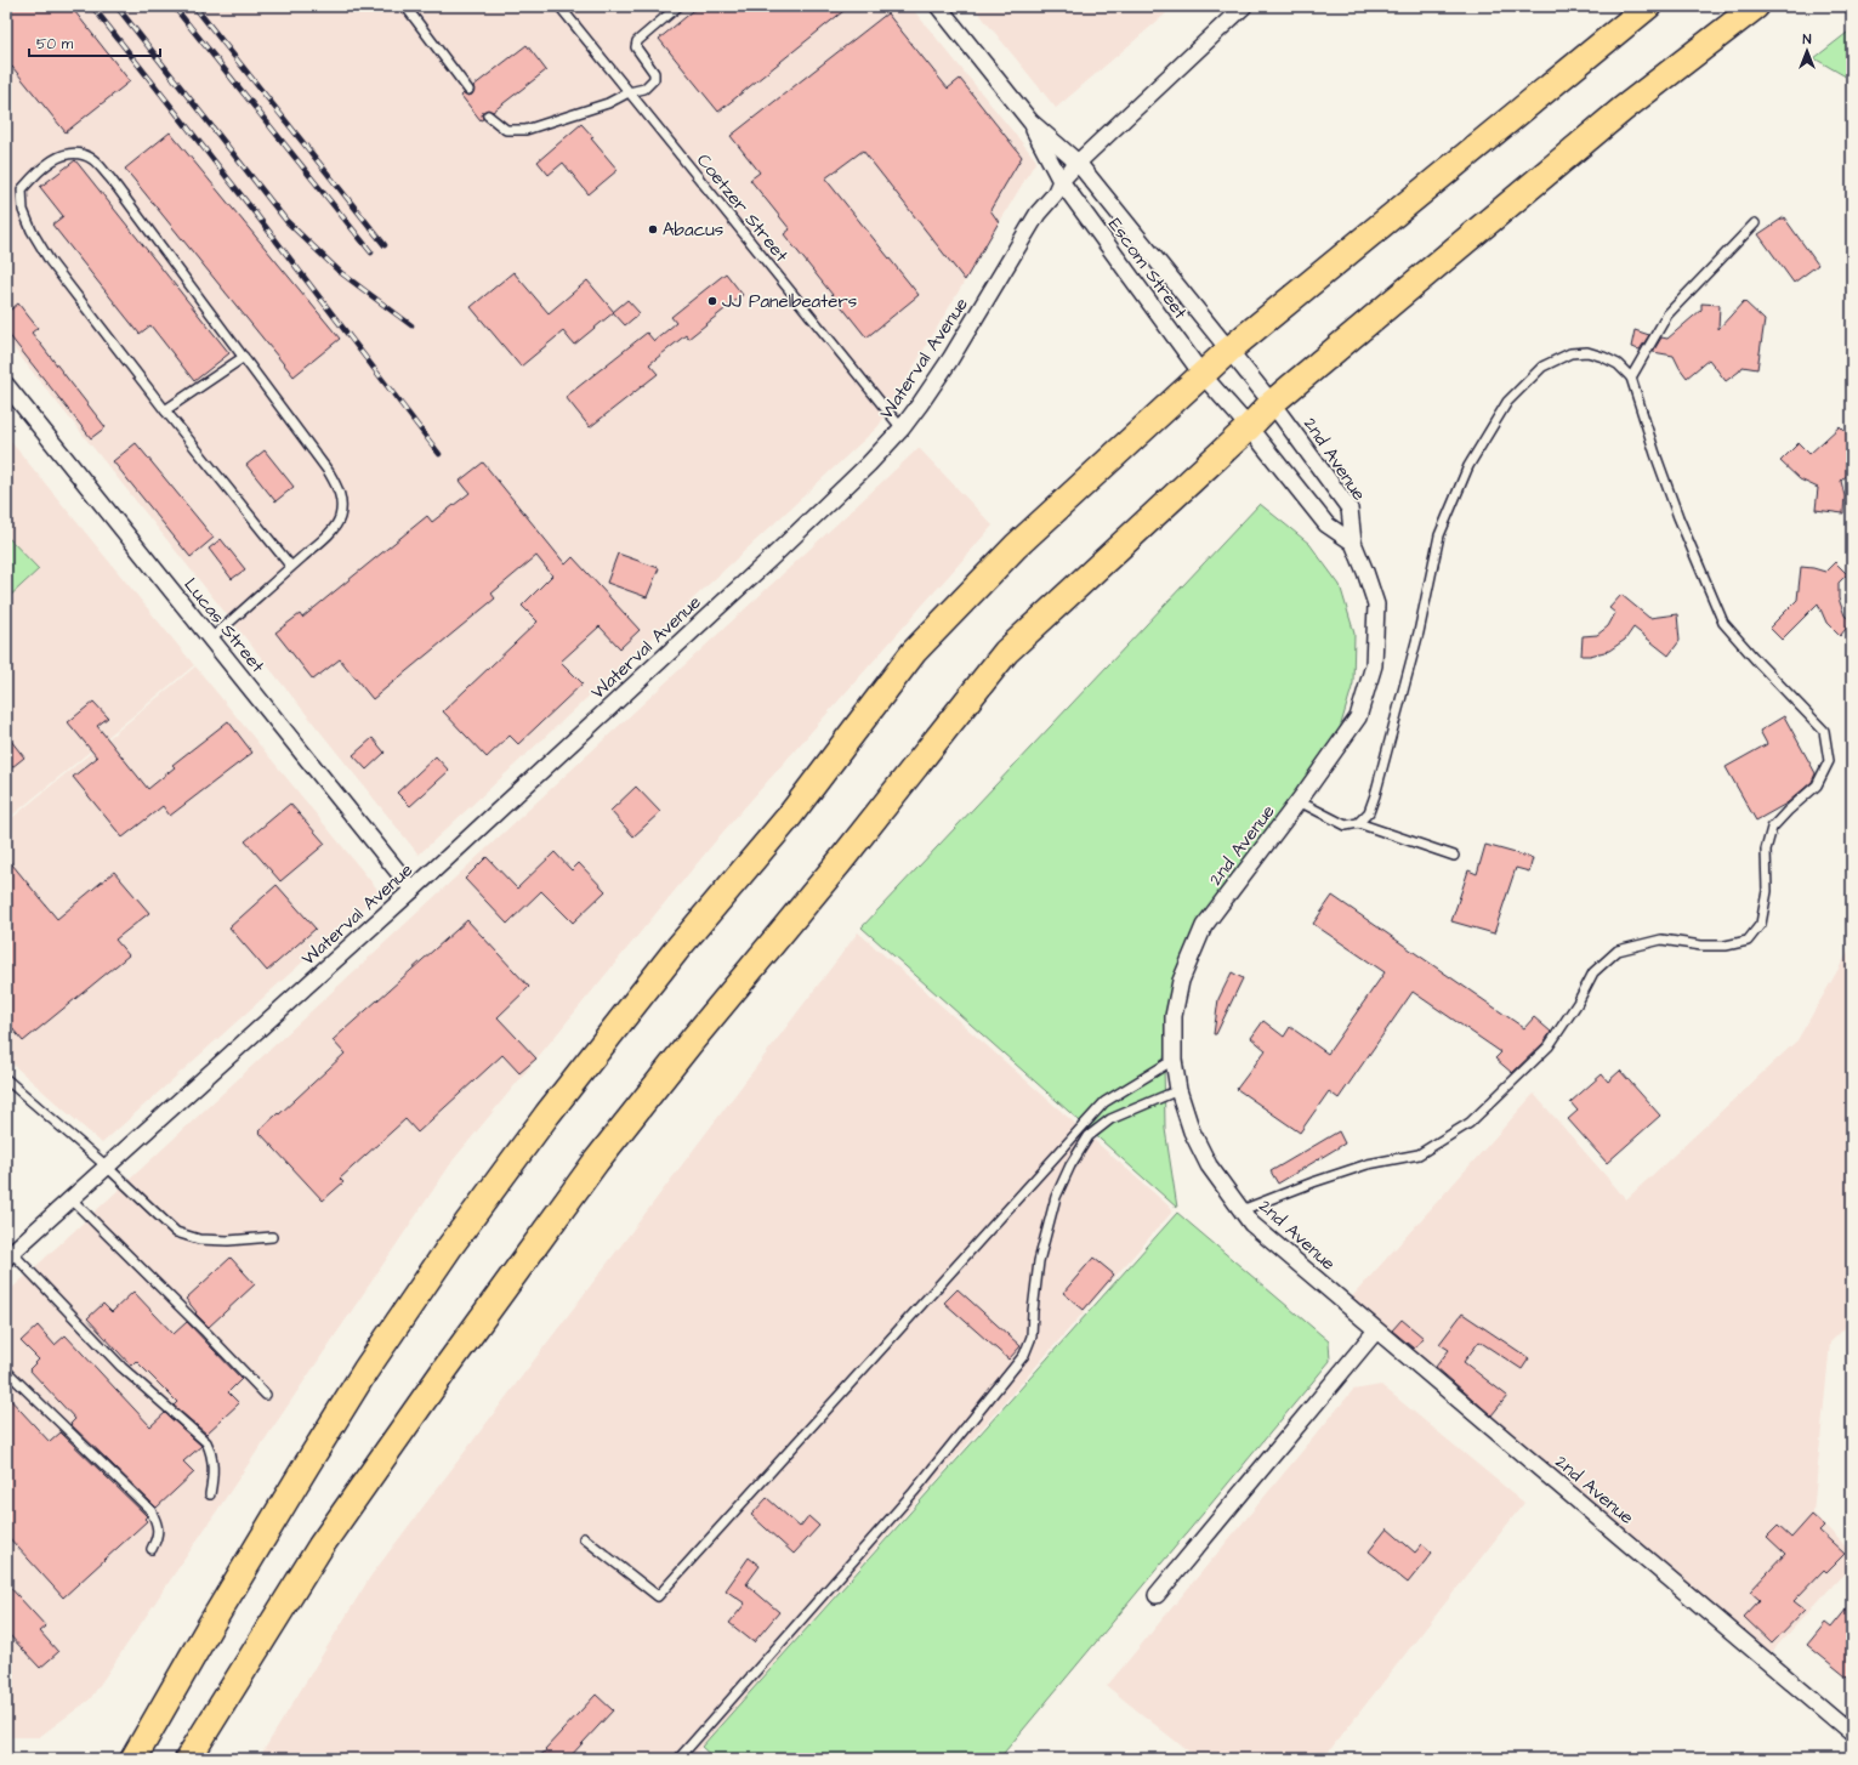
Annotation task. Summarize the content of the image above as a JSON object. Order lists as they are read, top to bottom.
{
  "streets": {
    "street": [
      "Escom Street",
      "Waterval Avenue",
      "2nd Avenue",
      "Lucas Street"
    ],
    "lane": ["Coetzer Street"]
  },
  "crossings": [
    ["Coetzer Street", "Waterval Avenue"],
    ["Escom Street", "Waterval Avenue"],
    ["Escom Street", "2nd Avenue"],
    ["Waterval Avenue", "Lucas Street"]
  ],
  "places": ["Abacus", "JJ Panelbeaters"],
  "scale_bar": "50 m",
  "north": "top"
}
